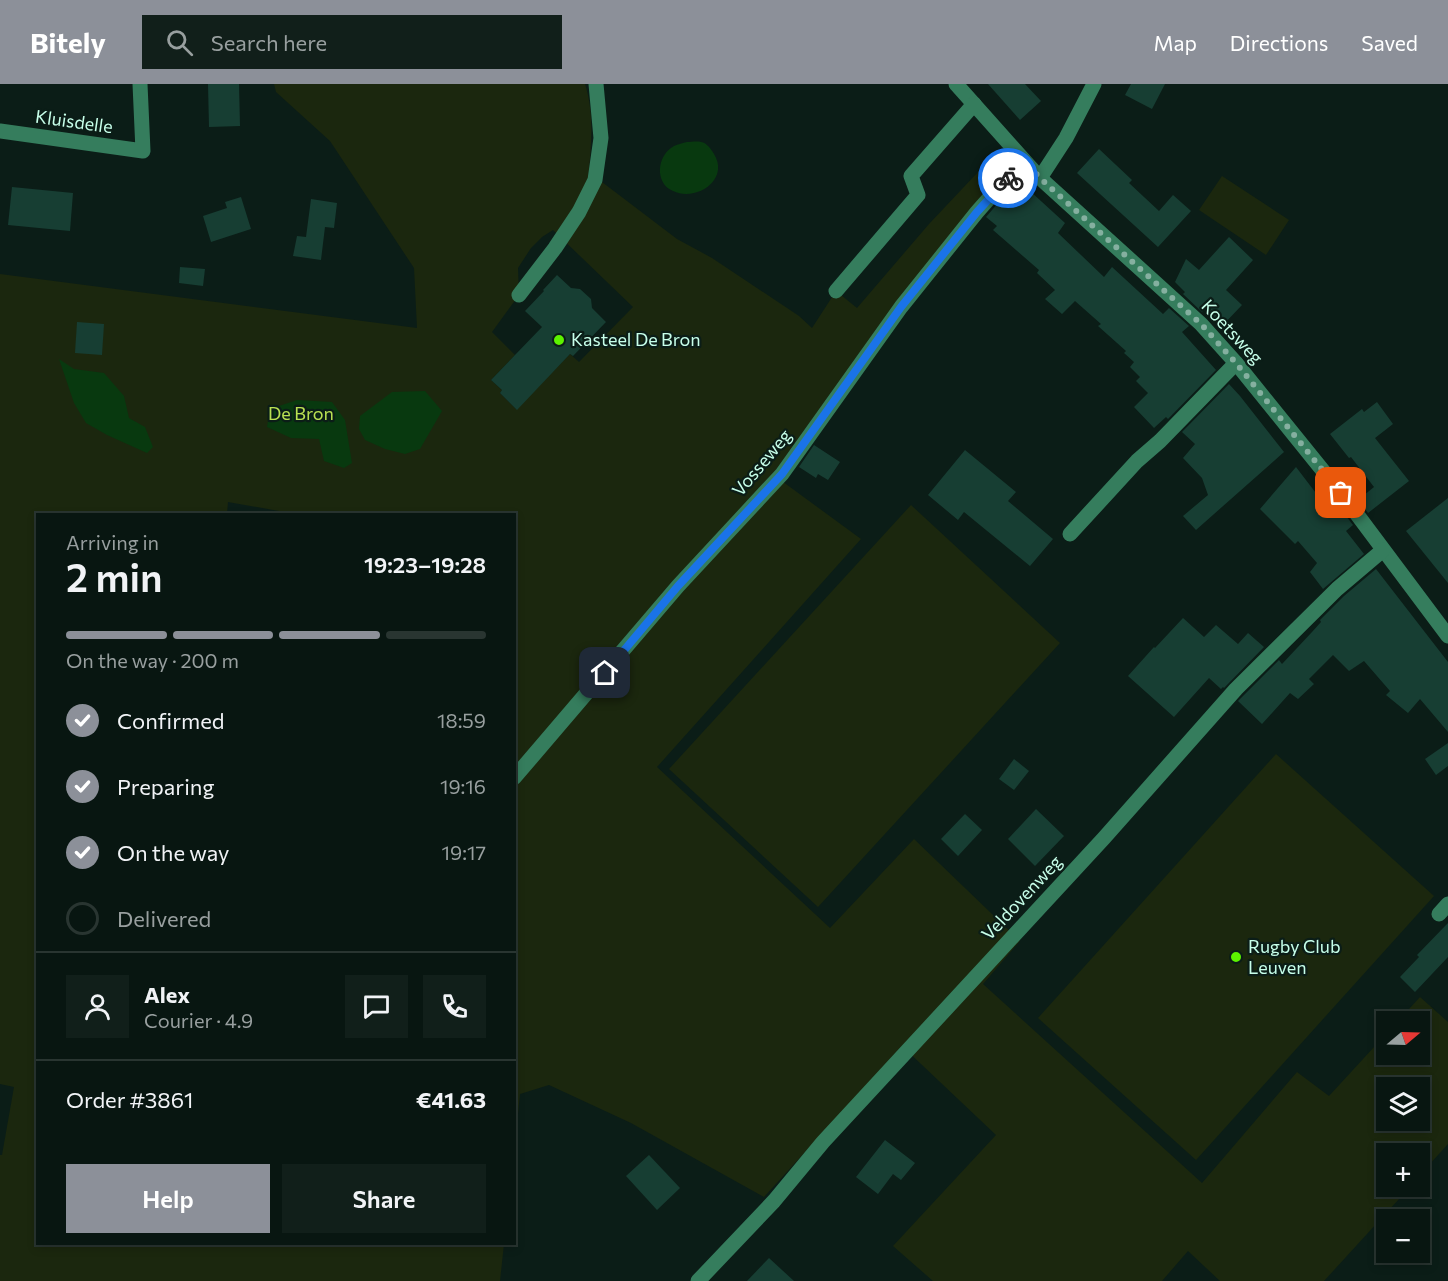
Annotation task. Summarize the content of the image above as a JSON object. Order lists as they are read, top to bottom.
{
  "streets": {
    "street": [
      "Kluisdelle",
      "Koetsweg",
      "Vosseweg",
      "Veldovenweg"
    ]
  },
  "crossings": [
    ["Koetsweg", "Vosseweg"],
    ["Koetsweg", "Veldovenweg"]
  ],
  "parks": ["De Bron"],
  "places": ["Kasteel De Bron", "Rugby Club Leuven"],
  "north": "right",
  "page": {
    "header": "Bitely",
    "search": "Search here",
    "nav": ["Map", "Directions", "Saved"],
    "heading": ["2 min", "Arriving in", "19:23–19:28"],
    "panel": [
      "Alex",
      "Courier · 4.9",
      "Order #3861",
      "€41.63"
    ],
    "bar": "On the way · 200 m",
    "list": [
      ["Confirmed", "18:59"],
      ["Preparing", "19:16"],
      ["On the way", "19:17"],
      "Delivered"
    ],
    "map_buttons": ["+", "−"],
    "buttons": ["Help", "Share"]
  }
}
